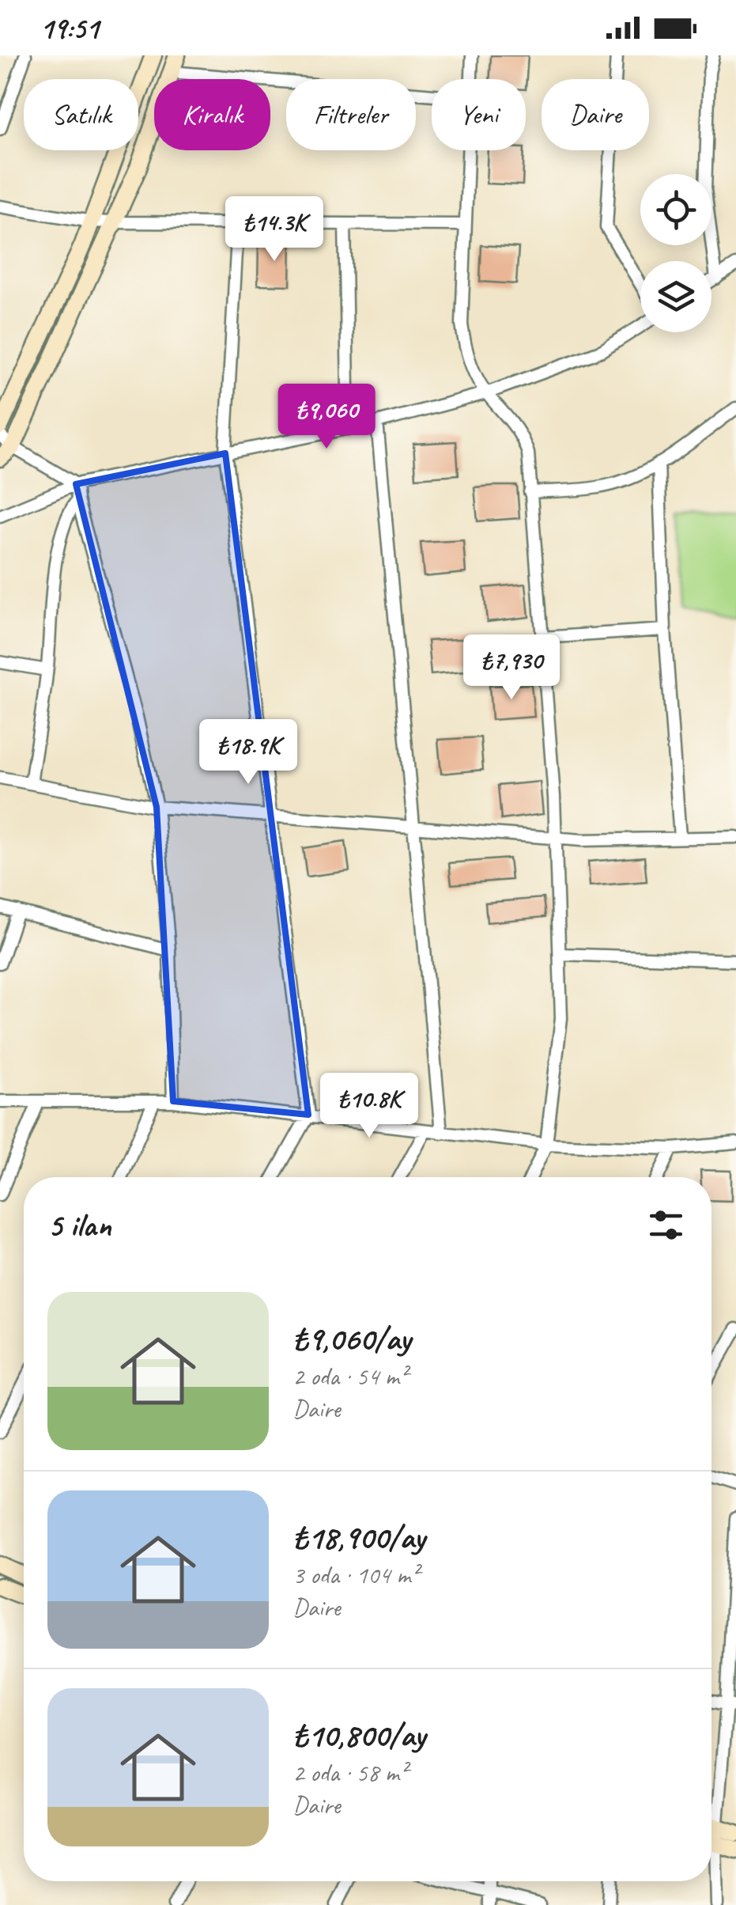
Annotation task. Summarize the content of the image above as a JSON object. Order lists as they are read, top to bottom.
{
  "page": {
    "status": "19:51",
    "chip": [
      "Satılık",
      "Kiralık",
      "Filtreler",
      "Yeni",
      "Daire"
    ],
    "price": [
      "₺14.3K",
      "₺9,060",
      "₺7,930",
      "₺18.9K",
      "₺10.8K"
    ],
    "heading": "5 ilan",
    "list": [
      {
        "name": "₺9,060/ay",
        "note": "2 oda · 54 m² · Daire"
      },
      {
        "name": "₺18,900/ay",
        "note": "3 oda · 104 m² · Daire"
      },
      {
        "name": "₺10,800/ay",
        "note": "2 oda · 58 m² · Daire"
      }
    ]
  }
}
